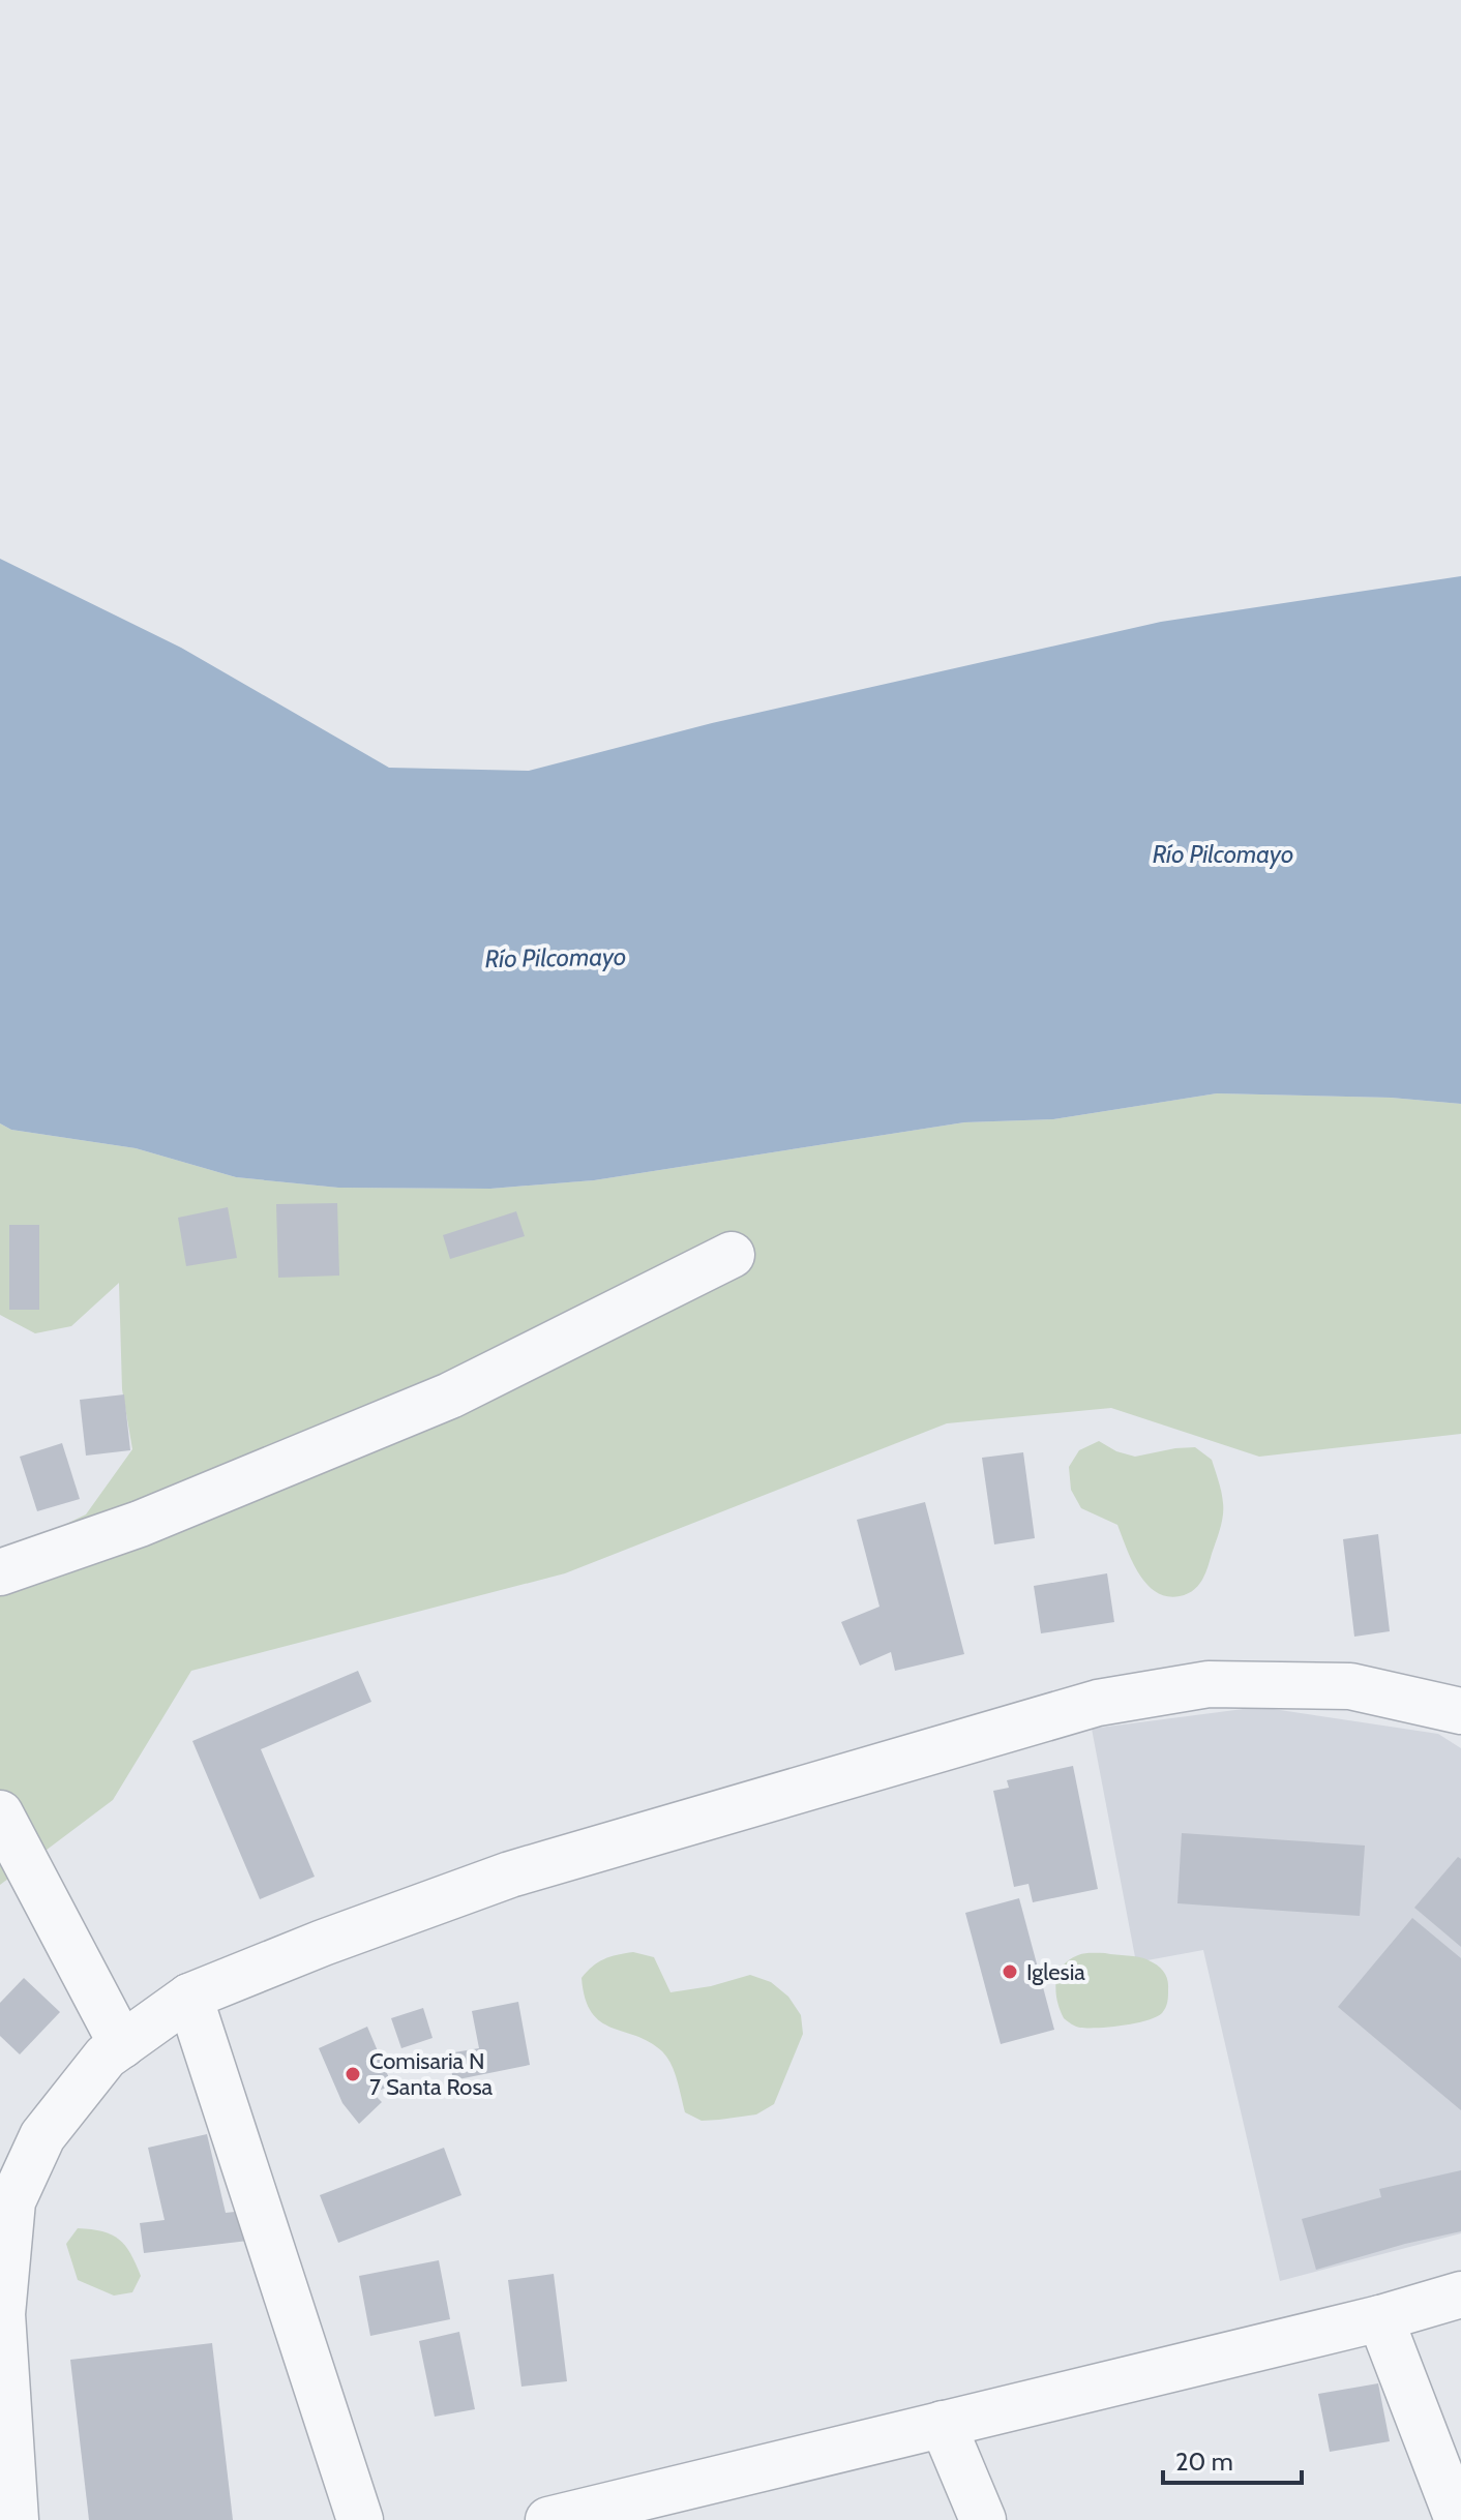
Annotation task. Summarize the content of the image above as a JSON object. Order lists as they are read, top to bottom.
{
  "water": ["Río Pilcomayo"],
  "places": ["Iglesia", "Comisaria N 7 Santa Rosa"],
  "scale_bar": "20 m"
}
